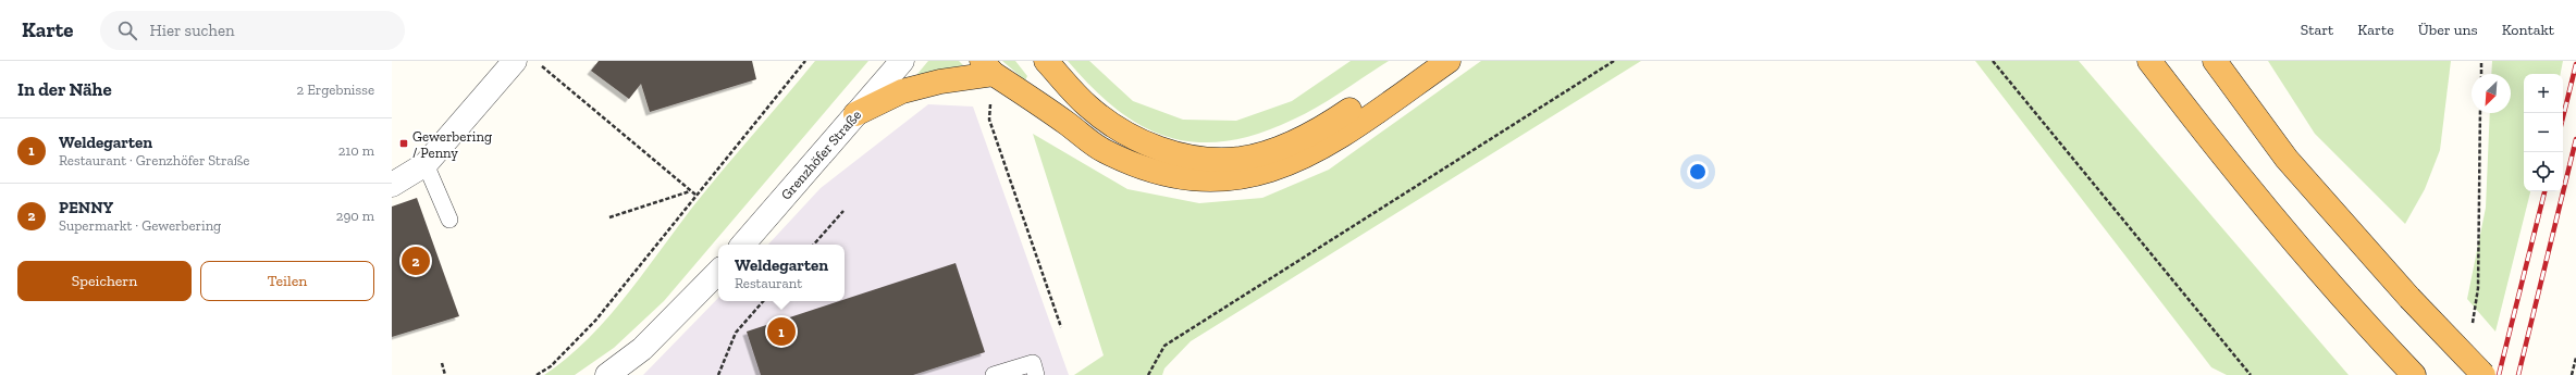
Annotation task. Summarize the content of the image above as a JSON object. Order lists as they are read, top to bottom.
{
  "streets": {
    "street": ["Grenzhöfer Straße"]
  },
  "places": {
    "transit": ["Gewerbering / Penny"]
  },
  "north": "bottom left",
  "page": {
    "header": "Karte",
    "search": "Hier suchen",
    "nav": [
      "Start",
      "Karte",
      "Über uns",
      "Kontakt"
    ],
    "heading": ["In der Nähe", "2 Ergebnisse"],
    "map_buttons": ["+", "−"],
    "list": [
      {
        "mark": "1",
        "name": "Weldegarten",
        "note": "Restaurant · Grenzhöfer Straße",
        "value": "210 m"
      },
      {
        "mark": "2",
        "name": "PENNY",
        "note": "Supermarkt · Gewerbering",
        "value": "290 m"
      }
    ],
    "popup": ["Weldegarten", "Restaurant"],
    "pins": ["2", "1"],
    "buttons": ["Speichern", "Teilen"]
  }
}
